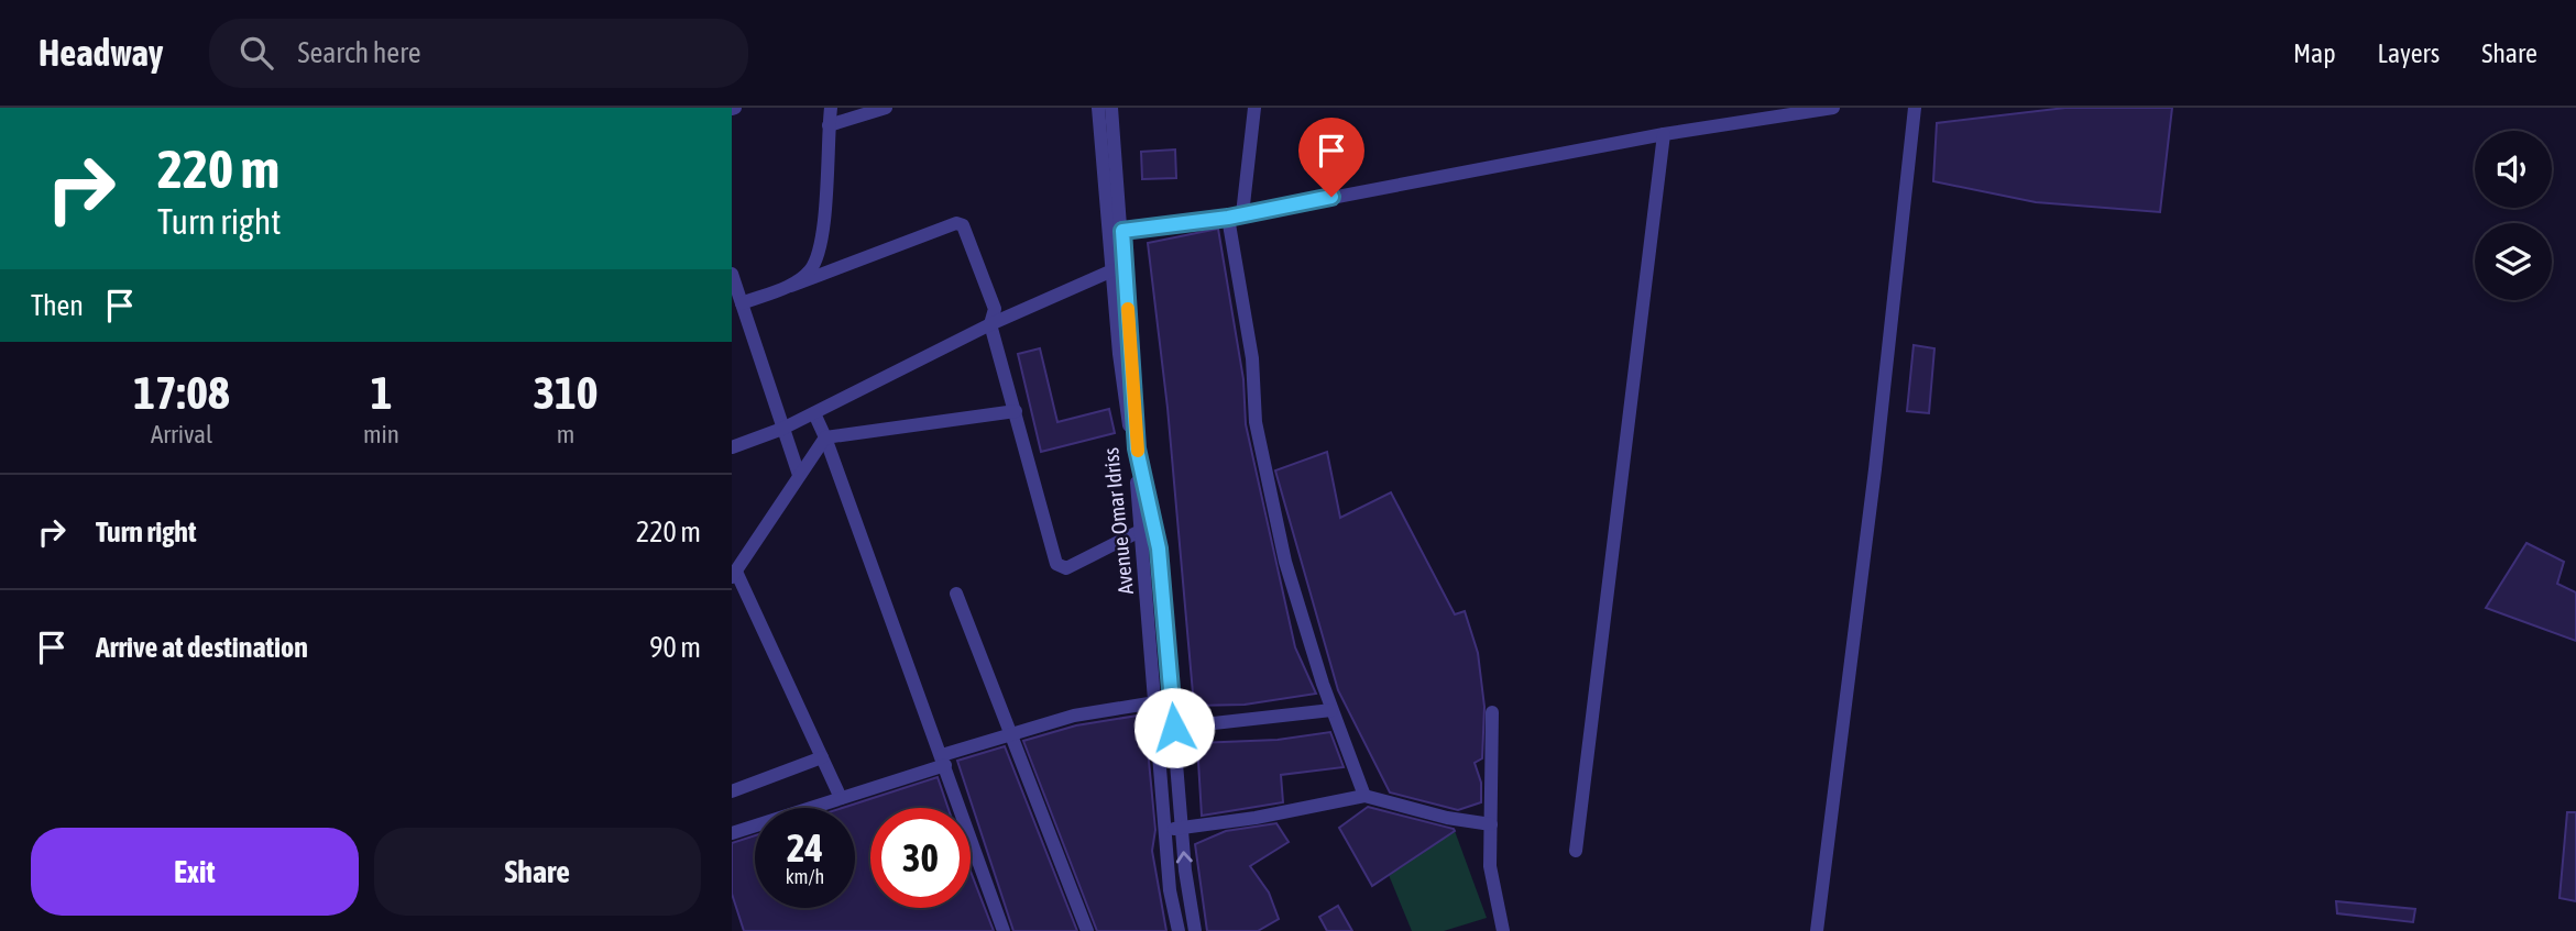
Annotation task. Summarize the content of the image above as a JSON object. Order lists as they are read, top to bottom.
{
  "streets": {
    "street": ["Avenue Omar Idriss"]
  },
  "page": {
    "header": "Headway",
    "search": "Search here",
    "nav": ["Map", "Layers", "Share"],
    "turn": ["220 m", "Turn right"],
    "then": "Then",
    "eta": [
      "17:08",
      "Arrival",
      "1",
      "min",
      "310",
      "m"
    ],
    "list": [
      {
        "name": "Turn right",
        "value": "220 m"
      },
      {
        "name": "Arrive at destination",
        "value": "90 m"
      }
    ],
    "speed": "24 km/h",
    "limit": "30",
    "buttons": ["Exit", "Share"]
  }
}
